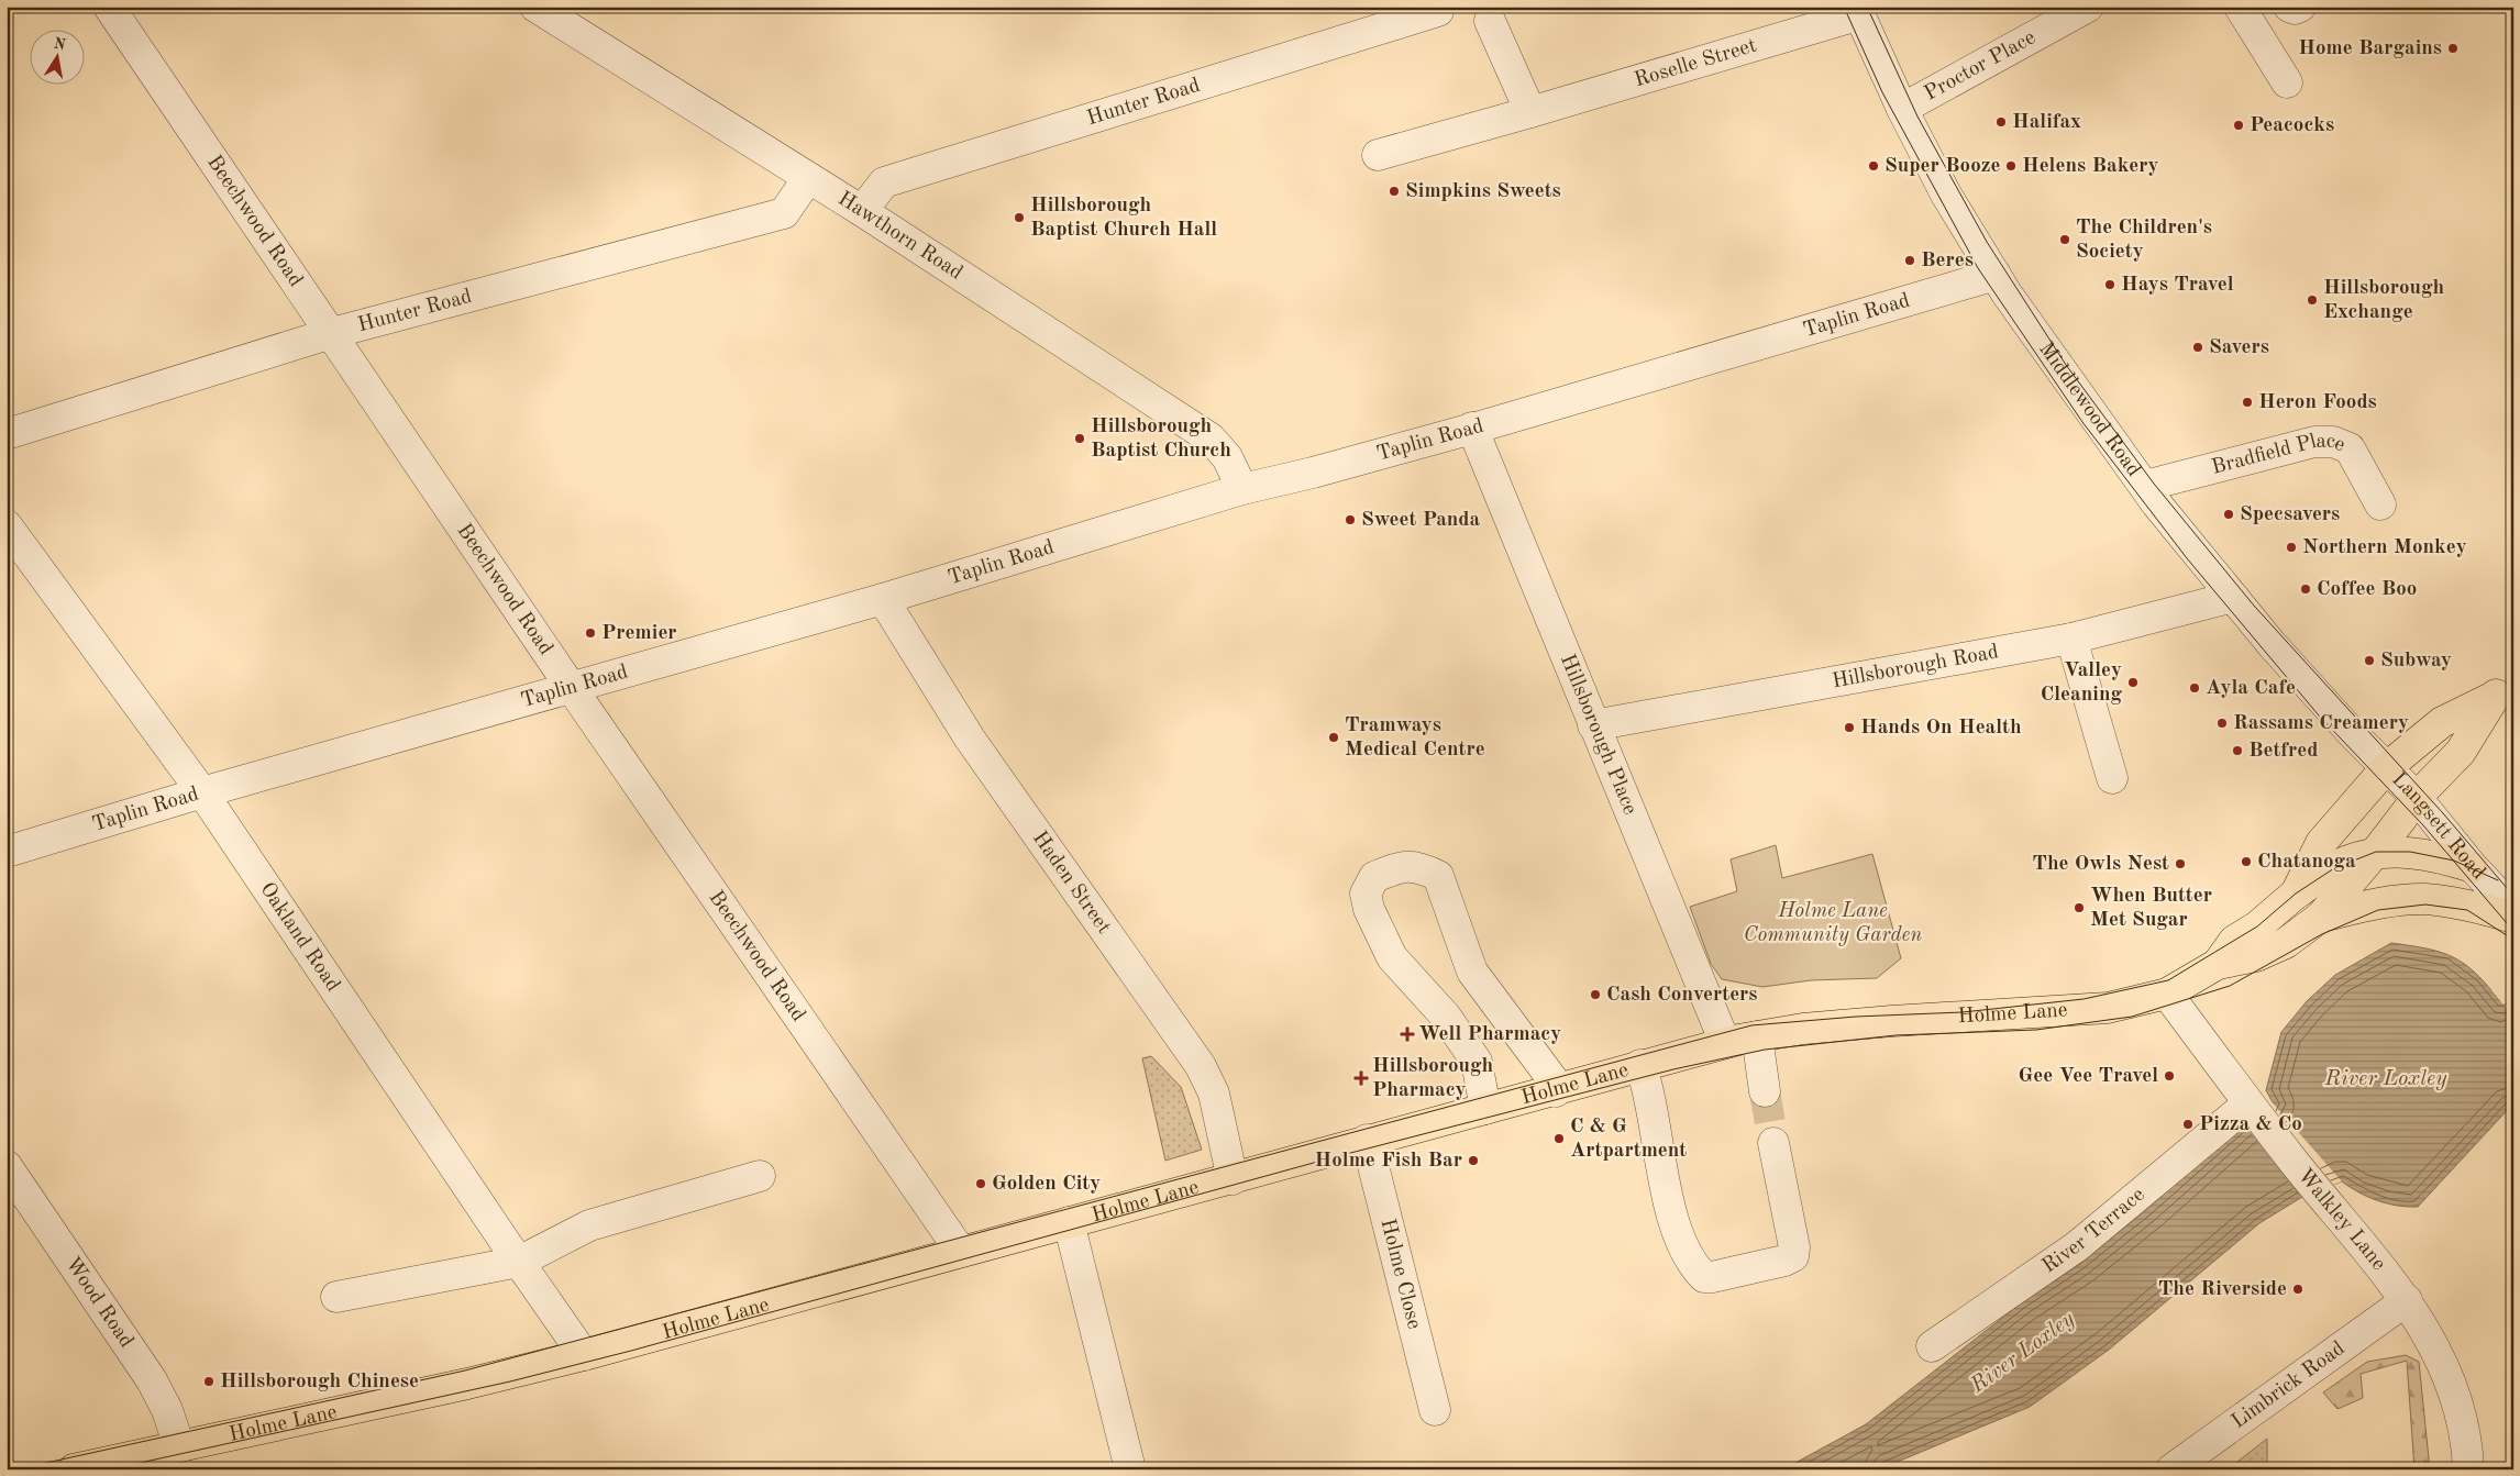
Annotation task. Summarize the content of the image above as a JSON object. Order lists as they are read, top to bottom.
{
  "streets": {
    "main road": ["Holme Lane"],
    "street": [
      "Roselle Street",
      "Proctor Place",
      "Hunter Road",
      "Beechwood Road",
      "Hawthorn Road",
      "Taplin Road",
      "Middlewood Road",
      "Bradfield Place",
      "Hillsborough Road",
      "Hillsborough Place",
      "Langsett Road",
      "Haden Street",
      "Oakland Road",
      "Walkley Lane",
      "River Terrace",
      "Holme Close",
      "Wood Road",
      "Limbrick Road"
    ]
  },
  "crossings": [
    ["Roselle Street", "Middlewood Road"],
    ["Proctor Place", "Middlewood Road"],
    ["Hunter Road", "Beechwood Road"],
    ["Hunter Road", "Hawthorn Road"],
    ["Beechwood Road", "Taplin Road"],
    ["Beechwood Road", "Holme Lane"],
    ["Hawthorn Road", "Taplin Road"],
    ["Taplin Road", "Middlewood Road"],
    ["Taplin Road", "Hillsborough Place"],
    ["Taplin Road", "Haden Street"],
    ["Taplin Road", "Oakland Road"],
    ["Middlewood Road", "Bradfield Place"],
    ["Middlewood Road", "Hillsborough Road"],
    ["Middlewood Road", "Langsett Road"],
    ["Middlewood Road", "Holme Lane"],
    ["Hillsborough Road", "Hillsborough Place"],
    ["Hillsborough Place", "Holme Lane"],
    ["Langsett Road", "Holme Lane"],
    ["Haden Street", "Holme Lane"],
    ["Oakland Road", "Holme Lane"],
    ["Holme Lane", "Walkley Lane"],
    ["Holme Lane", "Holme Close"],
    ["Holme Lane", "Wood Road"],
    ["Walkley Lane", "River Terrace"],
    ["Walkley Lane", "Limbrick Road"]
  ],
  "water": ["River Loxley"],
  "parks": ["Holme Lane Community Garden"],
  "places": {
    "other": [
      "Home Bargains",
      "Halifax",
      "Peacocks",
      "Super Booze",
      "Helens Bakery",
      "Simpkins Sweets",
      "Hillsborough Baptist Church Hall",
      "The Children's Society",
      "Beres",
      "Hays Travel",
      "Hillsborough Exchange",
      "Savers",
      "Heron Foods",
      "Hillsborough Baptist Church",
      "Specsavers",
      "Sweet Panda",
      "Northern Monkey",
      "Coffee Boo",
      "Premier",
      "Subway",
      "Valley Cleaning",
      "Ayla Cafe",
      "Rassams Creamery",
      "Hands On Health",
      "Tramways Medical Centre",
      "Betfred",
      "Chatanoga",
      "The Owls Nest",
      "When Butter Met Sugar",
      "Cash Converters",
      "Gee Vee Travel",
      "Pizza & Co",
      "C & G Artpartment",
      "Holme Fish Bar",
      "Golden City",
      "The Riverside",
      "Hillsborough Chinese"
    ],
    "health": ["Well Pharmacy", "Hillsborough Pharmacy"]
  },
  "north": "top"
}
